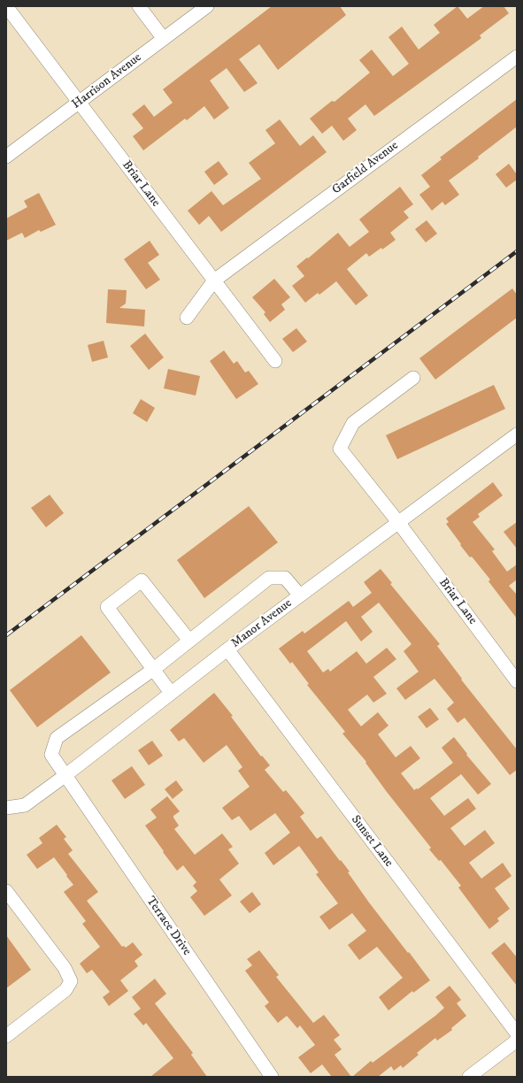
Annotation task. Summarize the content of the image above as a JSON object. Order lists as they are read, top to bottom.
{
  "streets": {
    "street": [
      "Harrison Avenue",
      "Garfield Avenue",
      "Briar Lane",
      "Manor Avenue",
      "Sunset Lane",
      "Terrace Drive"
    ]
  },
  "crossings": [
    ["Harrison Avenue", "Briar Lane"],
    ["Garfield Avenue", "Briar Lane"],
    ["Briar Lane", "Manor Avenue"],
    ["Manor Avenue", "Sunset Lane"],
    ["Manor Avenue", "Terrace Drive"]
  ]
}
